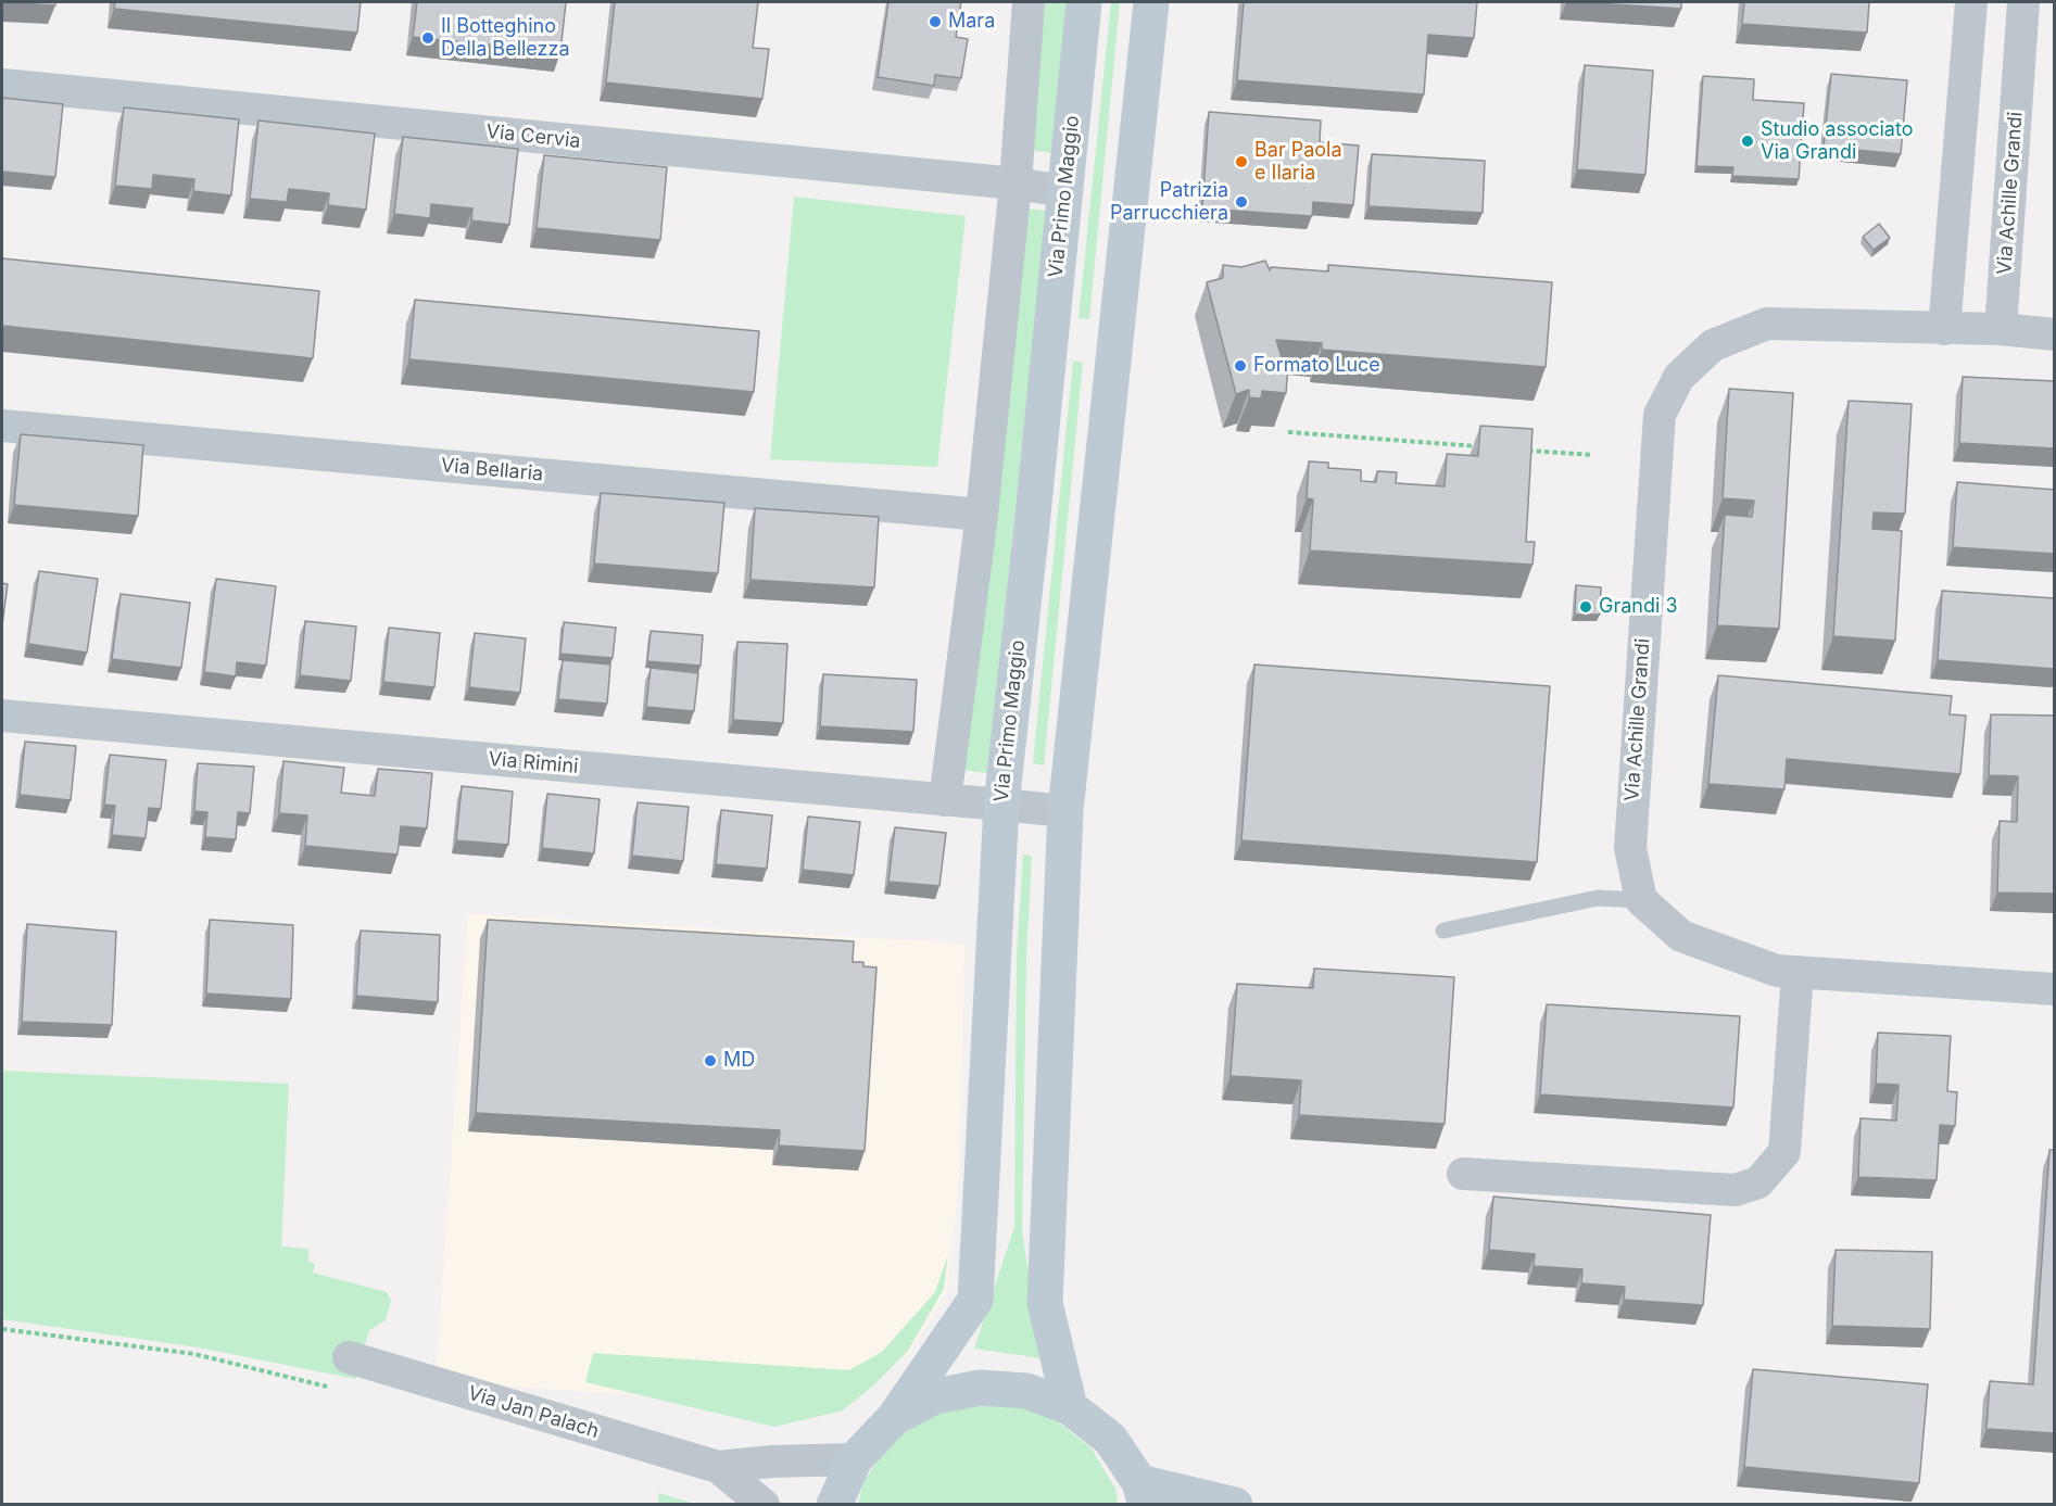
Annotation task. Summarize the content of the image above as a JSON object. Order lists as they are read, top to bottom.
{
  "streets": {
    "street": [
      "Via Cervia",
      "Via Achille Grandi",
      "Via Primo Maggio",
      "Via Bellaria",
      "Via Rimini",
      "Via Jan Palach"
    ]
  },
  "crossings": [
    ["Via Cervia", "Via Primo Maggio"],
    ["Via Primo Maggio", "Via Rimini"],
    ["Via Primo Maggio", "Via Jan Palach"]
  ],
  "places": [
    "Mara",
    "Il Botteghino Della Bellezza",
    "Studio associato Via Grandi",
    "Bar Paola e Ilaria",
    "Patrizia Parrucchiera",
    "Formato Luce",
    "Grandi 3",
    "MD"
  ]
}
